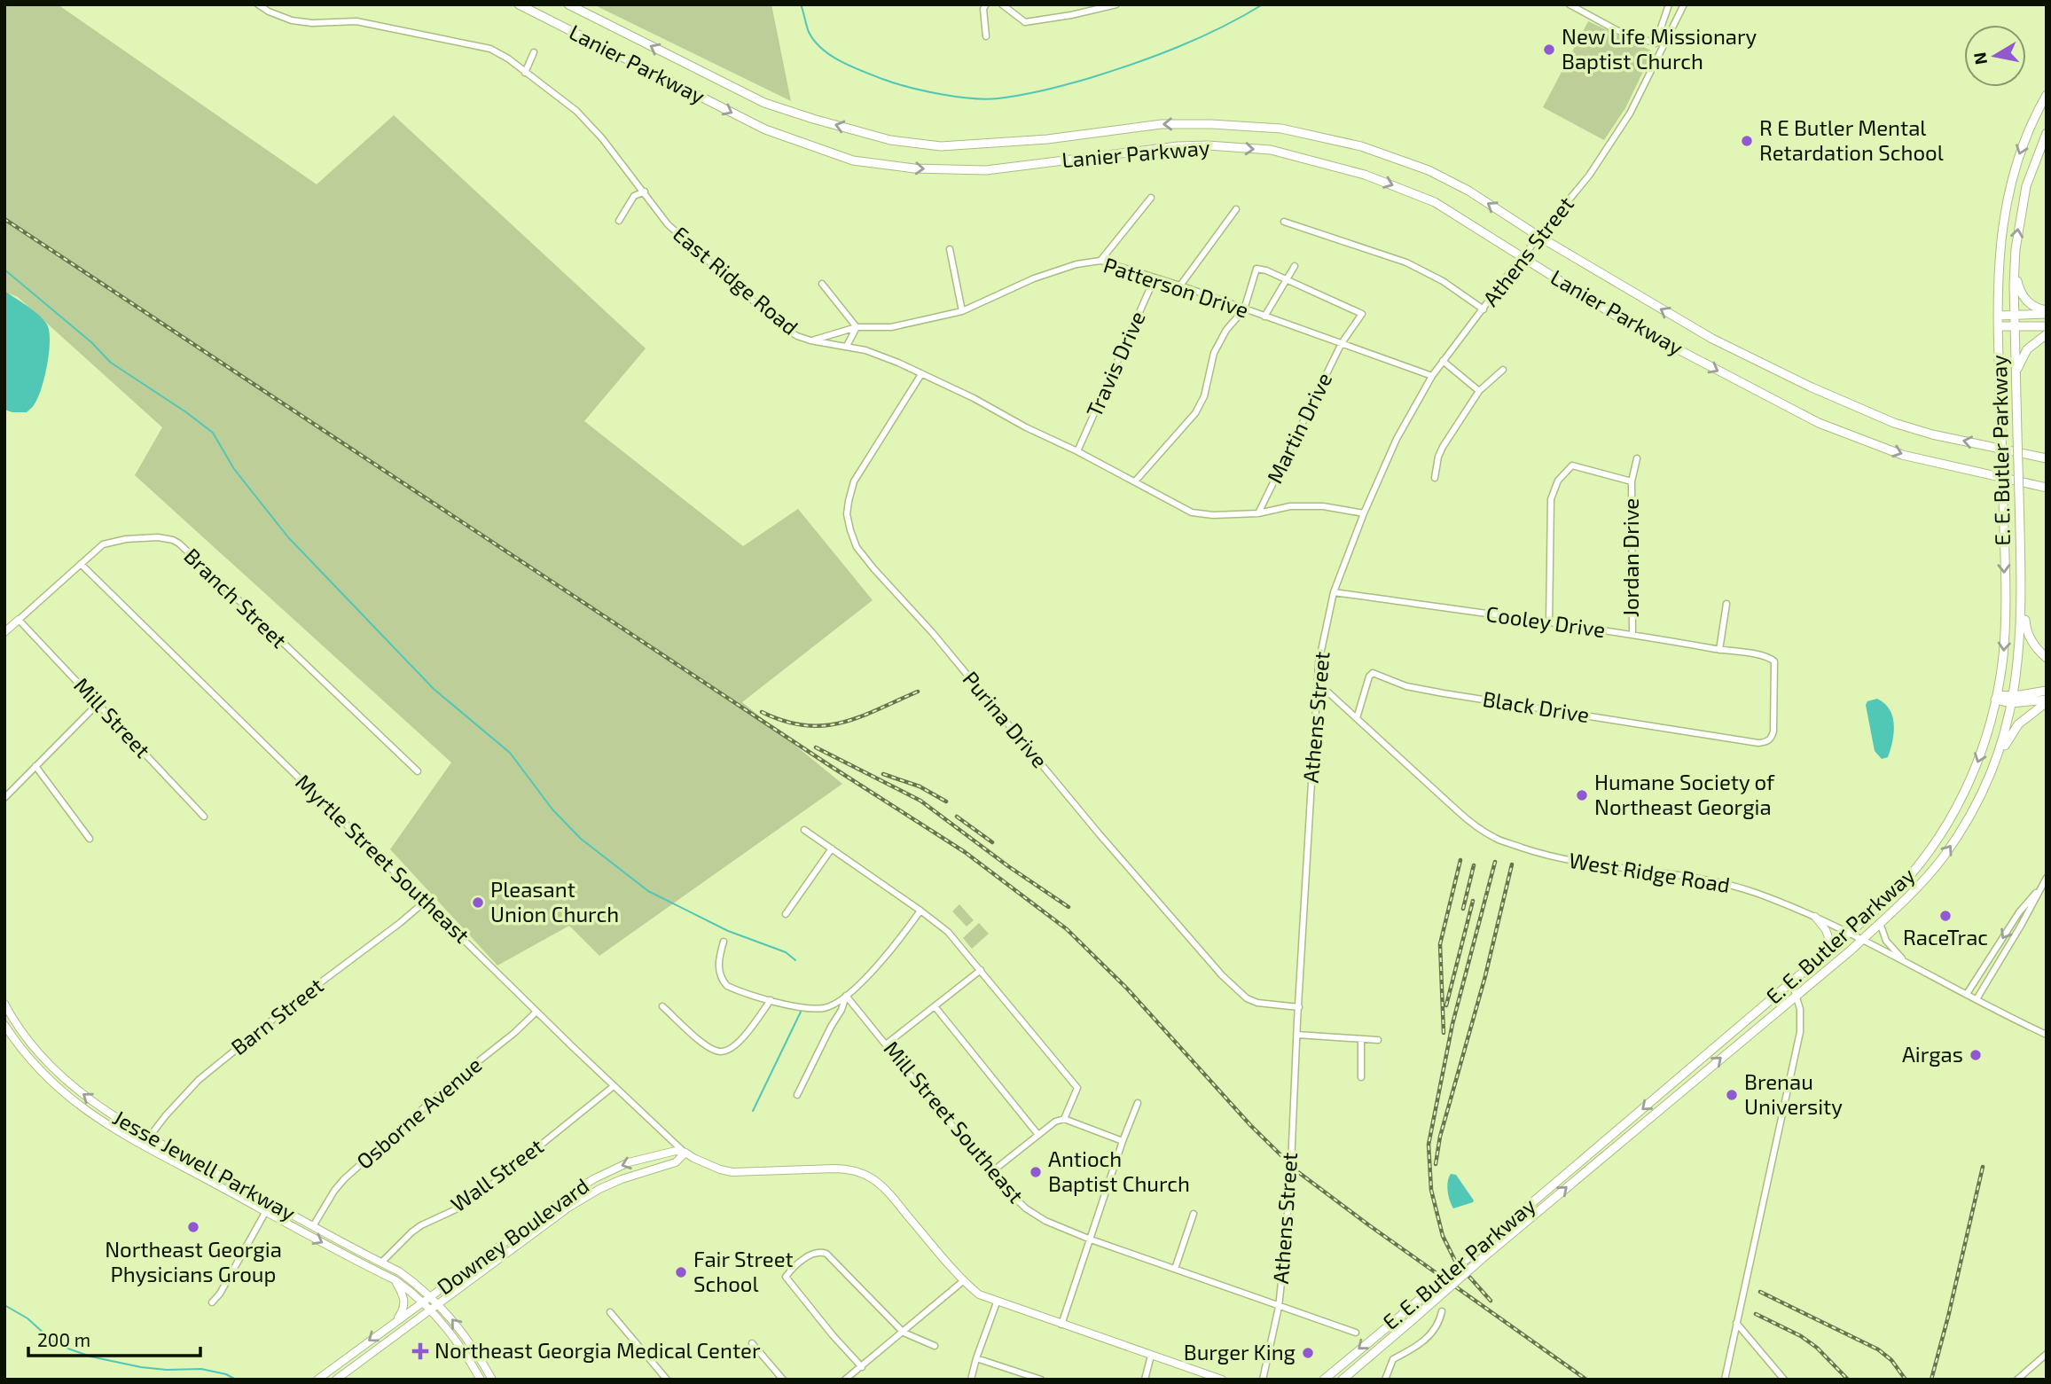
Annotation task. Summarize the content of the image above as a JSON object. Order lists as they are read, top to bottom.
{
  "streets": {
    "highway": ["Lanier Parkway", "E. E. Butler Parkway"],
    "main road": ["Branch Street", "Jesse Jewell Parkway", "Downey Boulevard"],
    "street": [
      "Athens Street",
      "East Ridge Road",
      "Patterson Drive",
      "Travis Drive",
      "Martin Drive",
      "Jordan Drive",
      "Cooley Drive",
      "Black Drive",
      "Mill Street",
      "Purina Drive",
      "Myrtle Street Southeast",
      "West Ridge Road",
      "Barn Street",
      "Osborne Avenue",
      "Mill Street Southeast",
      "Wall Street"
    ]
  },
  "crossings": [
    ["Athens Street", "East Ridge Road"],
    ["Athens Street", "Patterson Drive"],
    ["Athens Street", "Cooley Drive"],
    ["Athens Street", "Purina Drive"],
    ["Athens Street", "West Ridge Road"],
    ["Athens Street", "Mill Street Southeast"],
    ["East Ridge Road", "Patterson Drive"],
    ["East Ridge Road", "Travis Drive"],
    ["East Ridge Road", "Martin Drive"],
    ["East Ridge Road", "Purina Drive"],
    ["Patterson Drive", "Travis Drive"],
    ["Patterson Drive", "Martin Drive"],
    ["E. E. Butler Parkway", "West Ridge Road"],
    ["Jordan Drive", "Cooley Drive"],
    ["Branch Street", "Mill Street"],
    ["Branch Street", "Myrtle Street Southeast"],
    ["Cooley Drive", "Black Drive"],
    ["Black Drive", "West Ridge Road"],
    ["Myrtle Street Southeast", "Barn Street"],
    ["Myrtle Street Southeast", "Osborne Avenue"],
    ["Myrtle Street Southeast", "Wall Street"],
    ["Myrtle Street Southeast", "Downey Boulevard"],
    ["Barn Street", "Jesse Jewell Parkway"],
    ["Osborne Avenue", "Jesse Jewell Parkway"],
    ["Jesse Jewell Parkway", "Wall Street"],
    ["Jesse Jewell Parkway", "Downey Boulevard"]
  ],
  "places": {
    "other": [
      "New Life Missionary Baptist Church",
      "R E Butler Mental Retardation School",
      "Humane Society of Northeast Georgia",
      "Pleasant Union Church",
      "RaceTrac",
      "Airgas",
      "Brenau University",
      "Antioch Baptist Church",
      "Northeast Georgia Physicians Group",
      "Fair Street School",
      "Burger King"
    ],
    "health": ["Northeast Georgia Medical Center"]
  },
  "scale_bar": "200 m",
  "north": "left"
}
